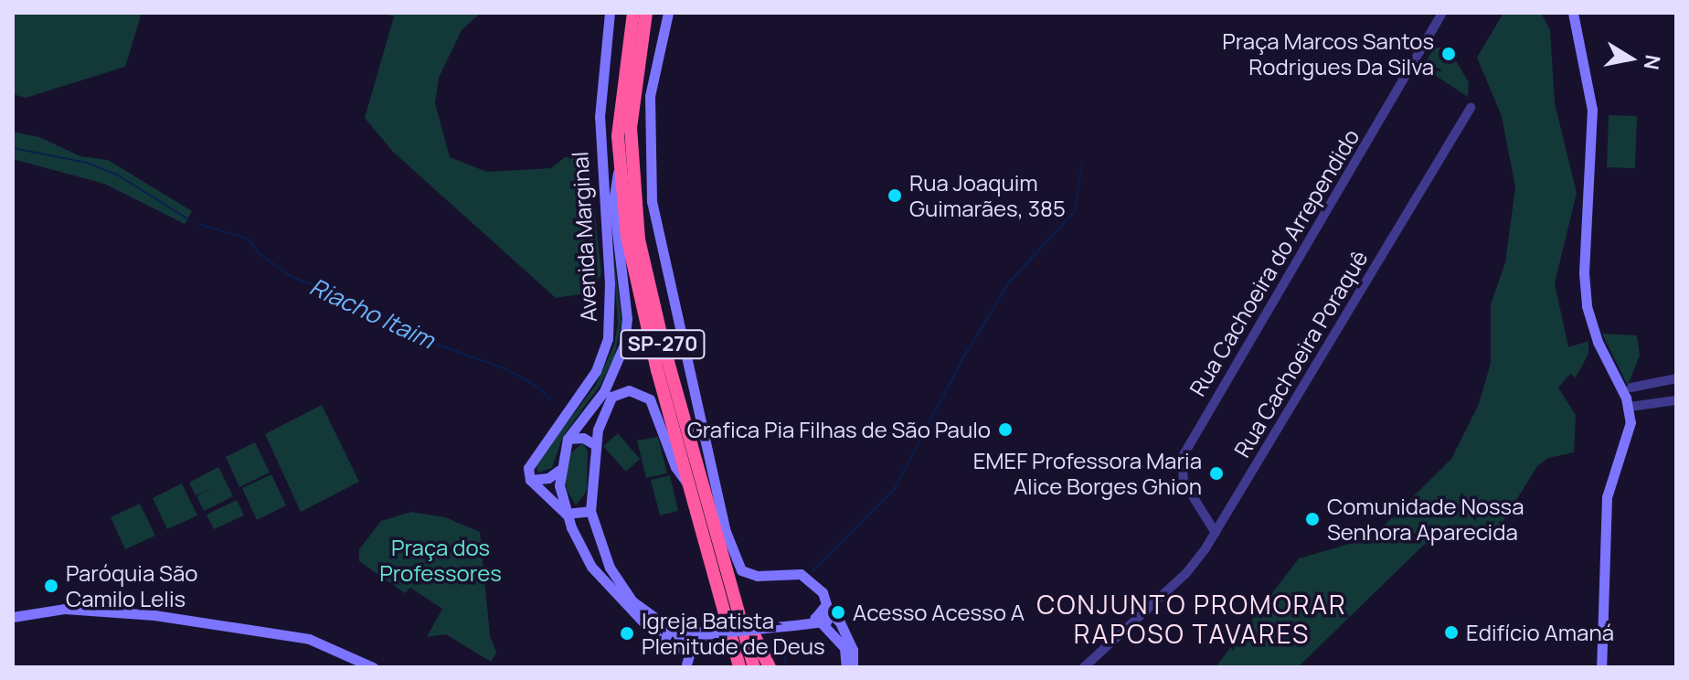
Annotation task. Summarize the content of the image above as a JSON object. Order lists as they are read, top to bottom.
{
  "streets": {
    "highway": ["SP-270"],
    "main road": ["Avenida Marginal"],
    "street": ["Rua Cachoeira do Arrependido", "Rua Cachoeira Poraquê"]
  },
  "crossings": [
    ["Avenida Marginal", "SP-270"],
    ["Rua Cachoeira do Arrependido", "Rua Cachoeira Poraquê"]
  ],
  "districts": ["CONJUNTO PROMORAR RAPOSO TAVARES"],
  "water": ["Riacho Itaim"],
  "parks": ["Praça dos Professores"],
  "places": [
    "Praça Marcos Santos Rodrigues Da Silva",
    "Rua Joaquim Guimarães, 385",
    "Grafica Pia Filhas de São Paulo",
    "EMEF Professora Maria Alice Borges Ghion",
    "Comunidade Nossa Senhora Aparecida",
    "Paróquia São Camilo Lelis",
    "Acesso Acesso A",
    "Edifício Amaná",
    "Igreja Batista Plenitude de Deus"
  ],
  "north": "right"
}
